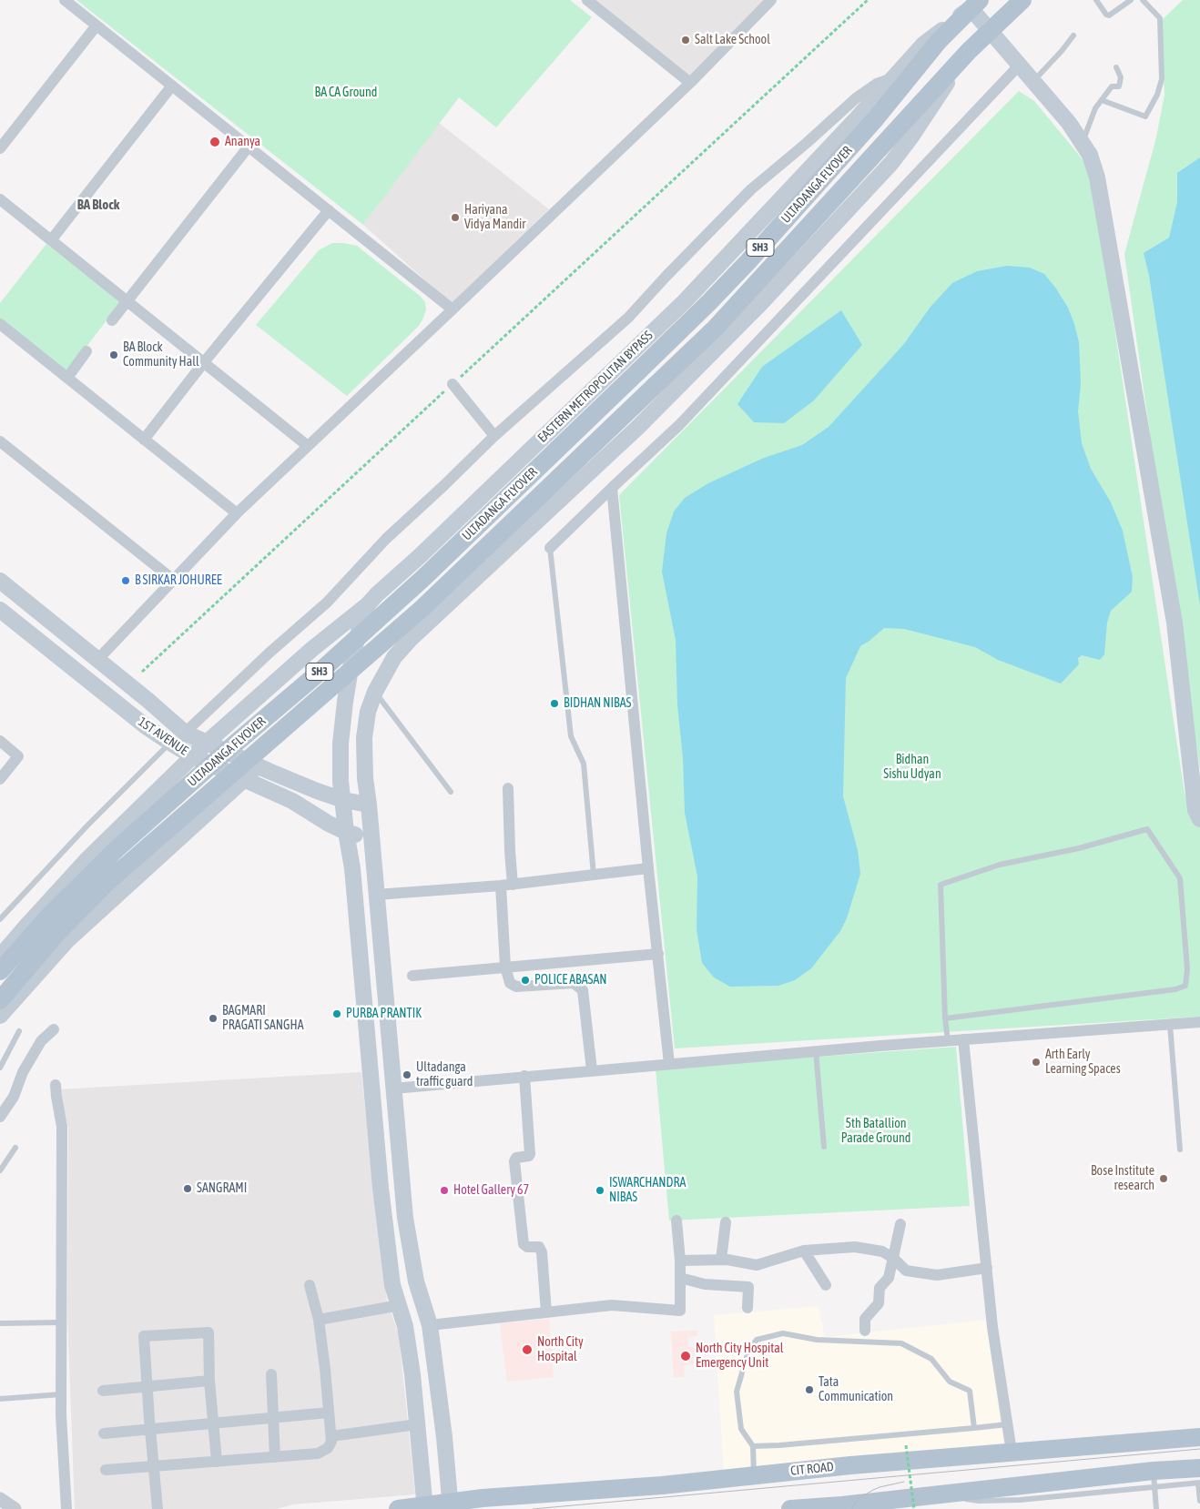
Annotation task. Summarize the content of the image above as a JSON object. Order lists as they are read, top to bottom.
{
  "streets": {
    "main road": [
      "ULTADANGA FLYOVER",
      "SH3",
      "EASTERN METROPOLITAN BYPASS",
      "1ST AVENUE",
      "CIT ROAD"
    ]
  },
  "crossings": [
    ["ULTADANGA FLYOVER", "SH3"],
    ["ULTADANGA FLYOVER", "EASTERN METROPOLITAN BYPASS"],
    ["EASTERN METROPOLITAN BYPASS", "1ST AVENUE"],
    ["EASTERN METROPOLITAN BYPASS", "CIT ROAD"]
  ],
  "districts": ["BA Block"],
  "parks": ["BA CA Ground", "Bidhan Sishu Udyan", "5th Batallion Parade Ground"],
  "places": [
    "Salt Lake School",
    "Ananya",
    "Hariyana Vidya Mandir",
    "BA Block Community Hall",
    "B SIRKAR JOHUREE",
    "BIDHAN NIBAS",
    "POLICE ABASAN",
    "PURBA PRANTIK",
    "BAGMARI PRAGATI SANGHA",
    "Arth Early Learning Spaces",
    "Ultadanga traffic guard",
    "Bose Institute research",
    "SANGRAMI",
    "Hotel Gallery 67",
    "ISWARCHANDRA NIBAS",
    "North City Hospital",
    "North City Hospital Emergency Unit",
    "Tata Communication"
  ]
}
